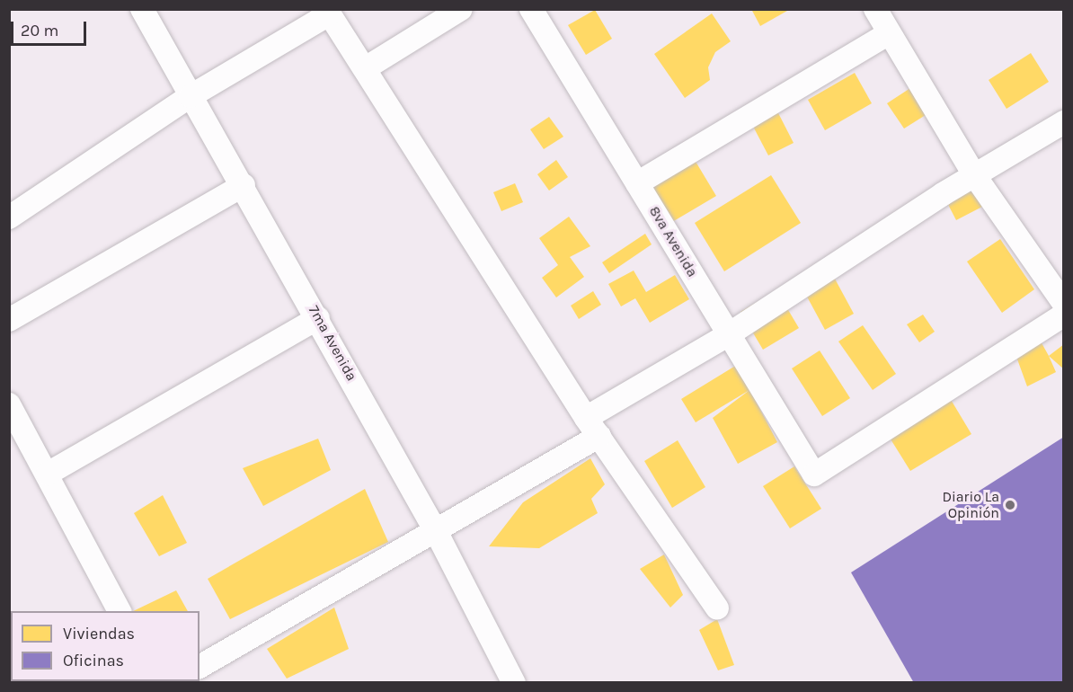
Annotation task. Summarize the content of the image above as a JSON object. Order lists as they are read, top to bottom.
{
  "streets": {
    "street": ["8va Avenida", "7ma Avenida"]
  },
  "places": ["Diario La Opinión"],
  "legend": ["Viviendas", "Oficinas"],
  "scale_bar": "20 m"
}
